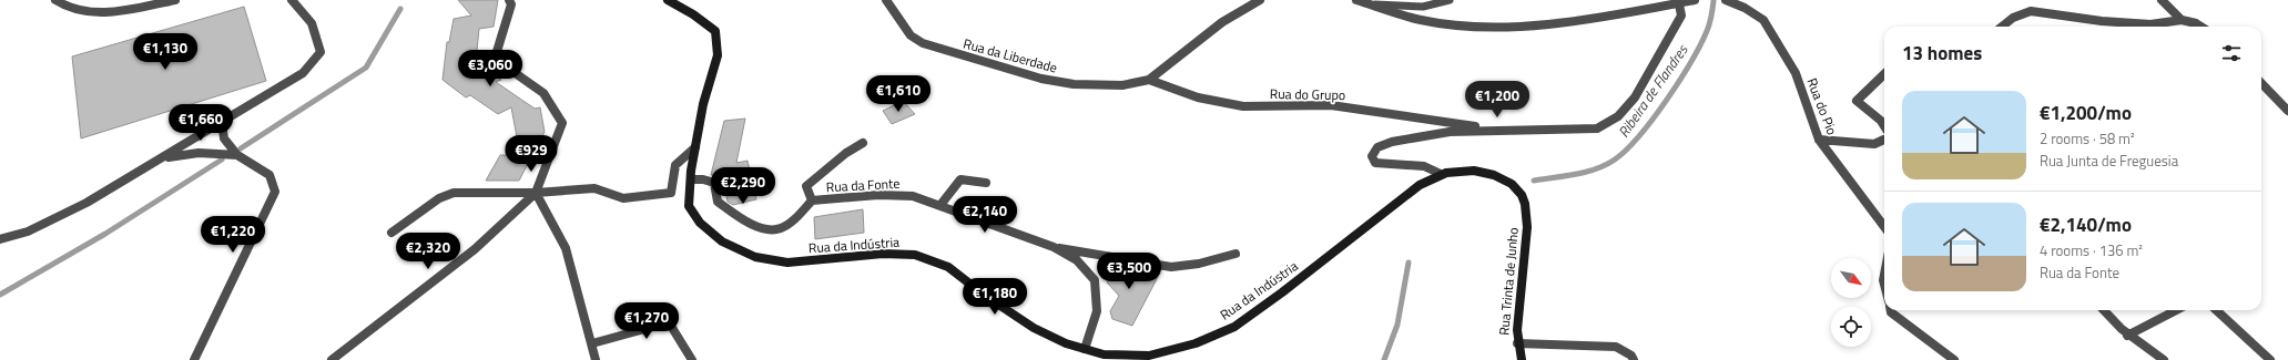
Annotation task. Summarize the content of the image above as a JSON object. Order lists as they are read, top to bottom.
{
  "streets": {
    "street": [
      "Rua da Liberdade",
      "Rua do Grupo",
      "Rua do Pio",
      "Rua da Fonte",
      "Rua da Indústria",
      "Rua Trinta de Junho"
    ]
  },
  "crossings": [
    ["Rua da Liberdade", "Rua do Grupo"],
    ["Rua da Fonte", "Rua da Indústria"],
    ["Rua da Indústria", "Rua Trinta de Junho"]
  ],
  "water": ["Ribeira de Flandres"],
  "north": "bottom right",
  "page": {
    "heading": "13 homes",
    "price": [
      "€1,130",
      "€3,060",
      "€1,610",
      "€1,200",
      "€1,660",
      "€929",
      "€2,290",
      "€2,140",
      "€1,220",
      "€2,320",
      "€3,500",
      "€1,180",
      "€1,270"
    ],
    "list": [
      {
        "name": "€1,200/mo",
        "note": "2 rooms · 58 m² · Rua Junta de Freguesia"
      },
      {
        "name": "€2,140/mo",
        "note": "4 rooms · 136 m² · Rua da Fonte"
      }
    ]
  }
}
